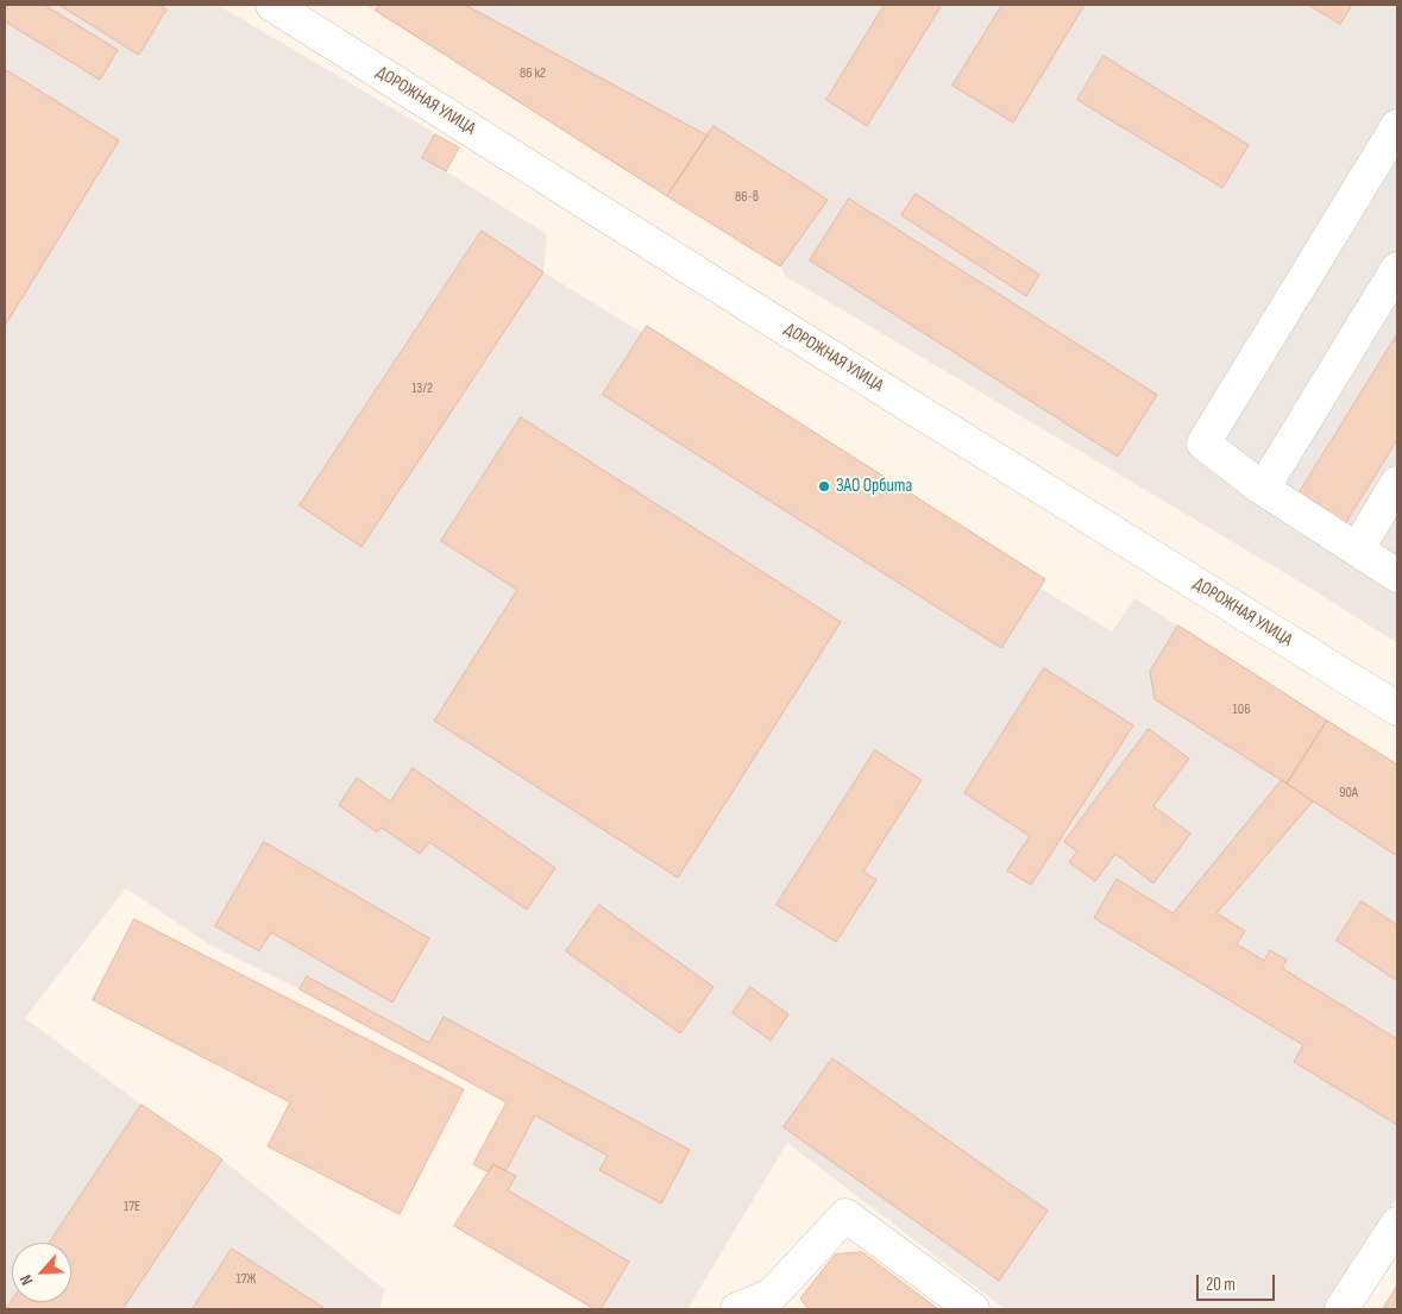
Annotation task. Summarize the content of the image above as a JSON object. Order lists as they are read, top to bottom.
{
  "streets": {
    "street": ["ДОРОЖНАЯ УЛИЦА"]
  },
  "places": ["ЗАО Орбита"],
  "house_numbers": [
    "86 к2",
    "86-в",
    "13/2",
    "106",
    "90А",
    "17Е",
    "17Ж"
  ],
  "scale_bar": "20 m",
  "north": "bottom left"
}
